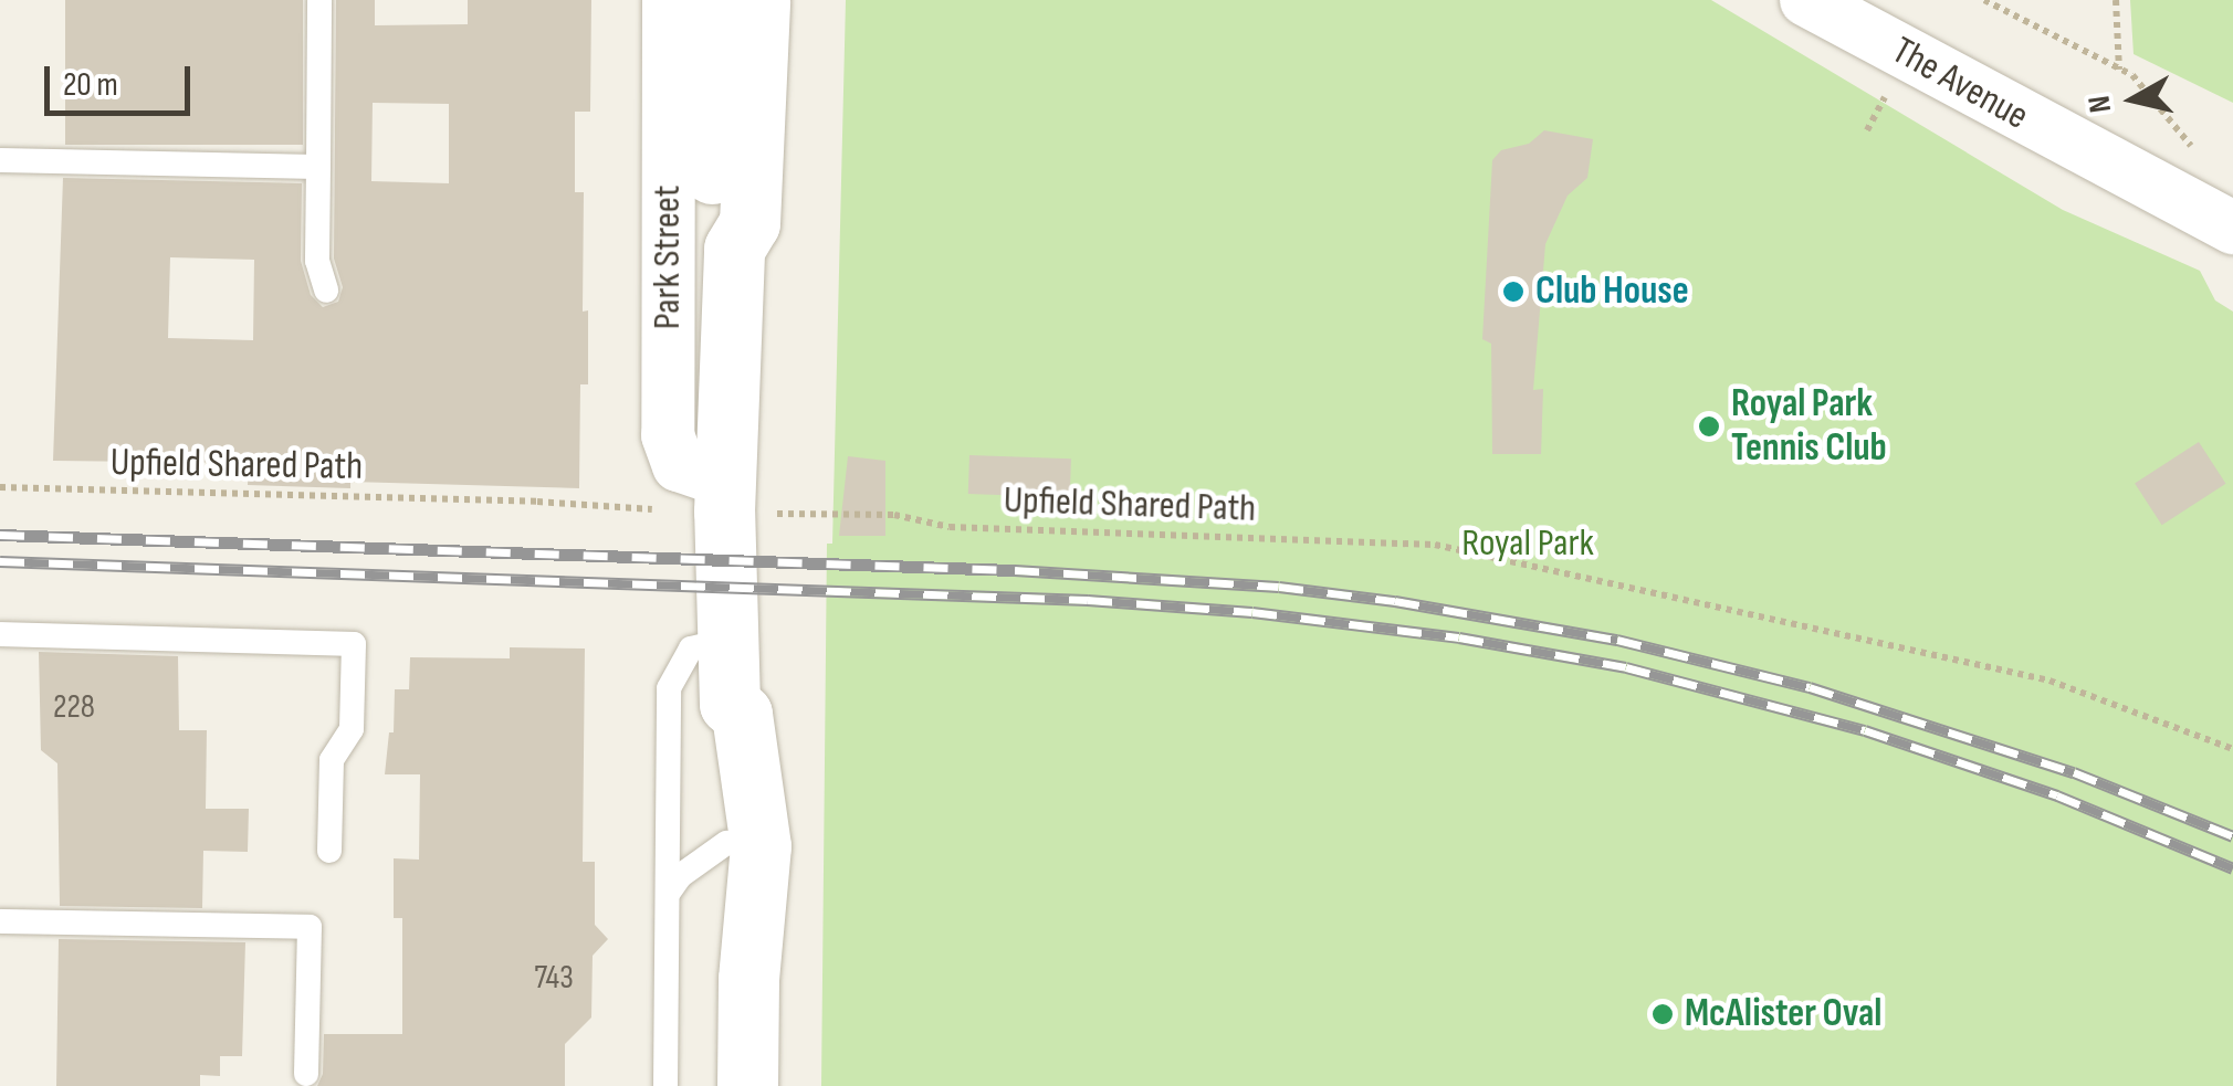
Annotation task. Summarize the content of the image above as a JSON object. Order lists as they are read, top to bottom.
{
  "streets": {
    "street": ["The Avenue", "Park Street"],
    "path": ["Upfield Shared Path"]
  },
  "crossings": [
    ["Park Street", "Upfield Shared Path"]
  ],
  "parks": ["Royal Park"],
  "places": ["Club House", "Royal Park Tennis Club", "McAlister Oval"],
  "house_numbers": ["228", "743"],
  "scale_bar": "20 m",
  "north": "left"
}
